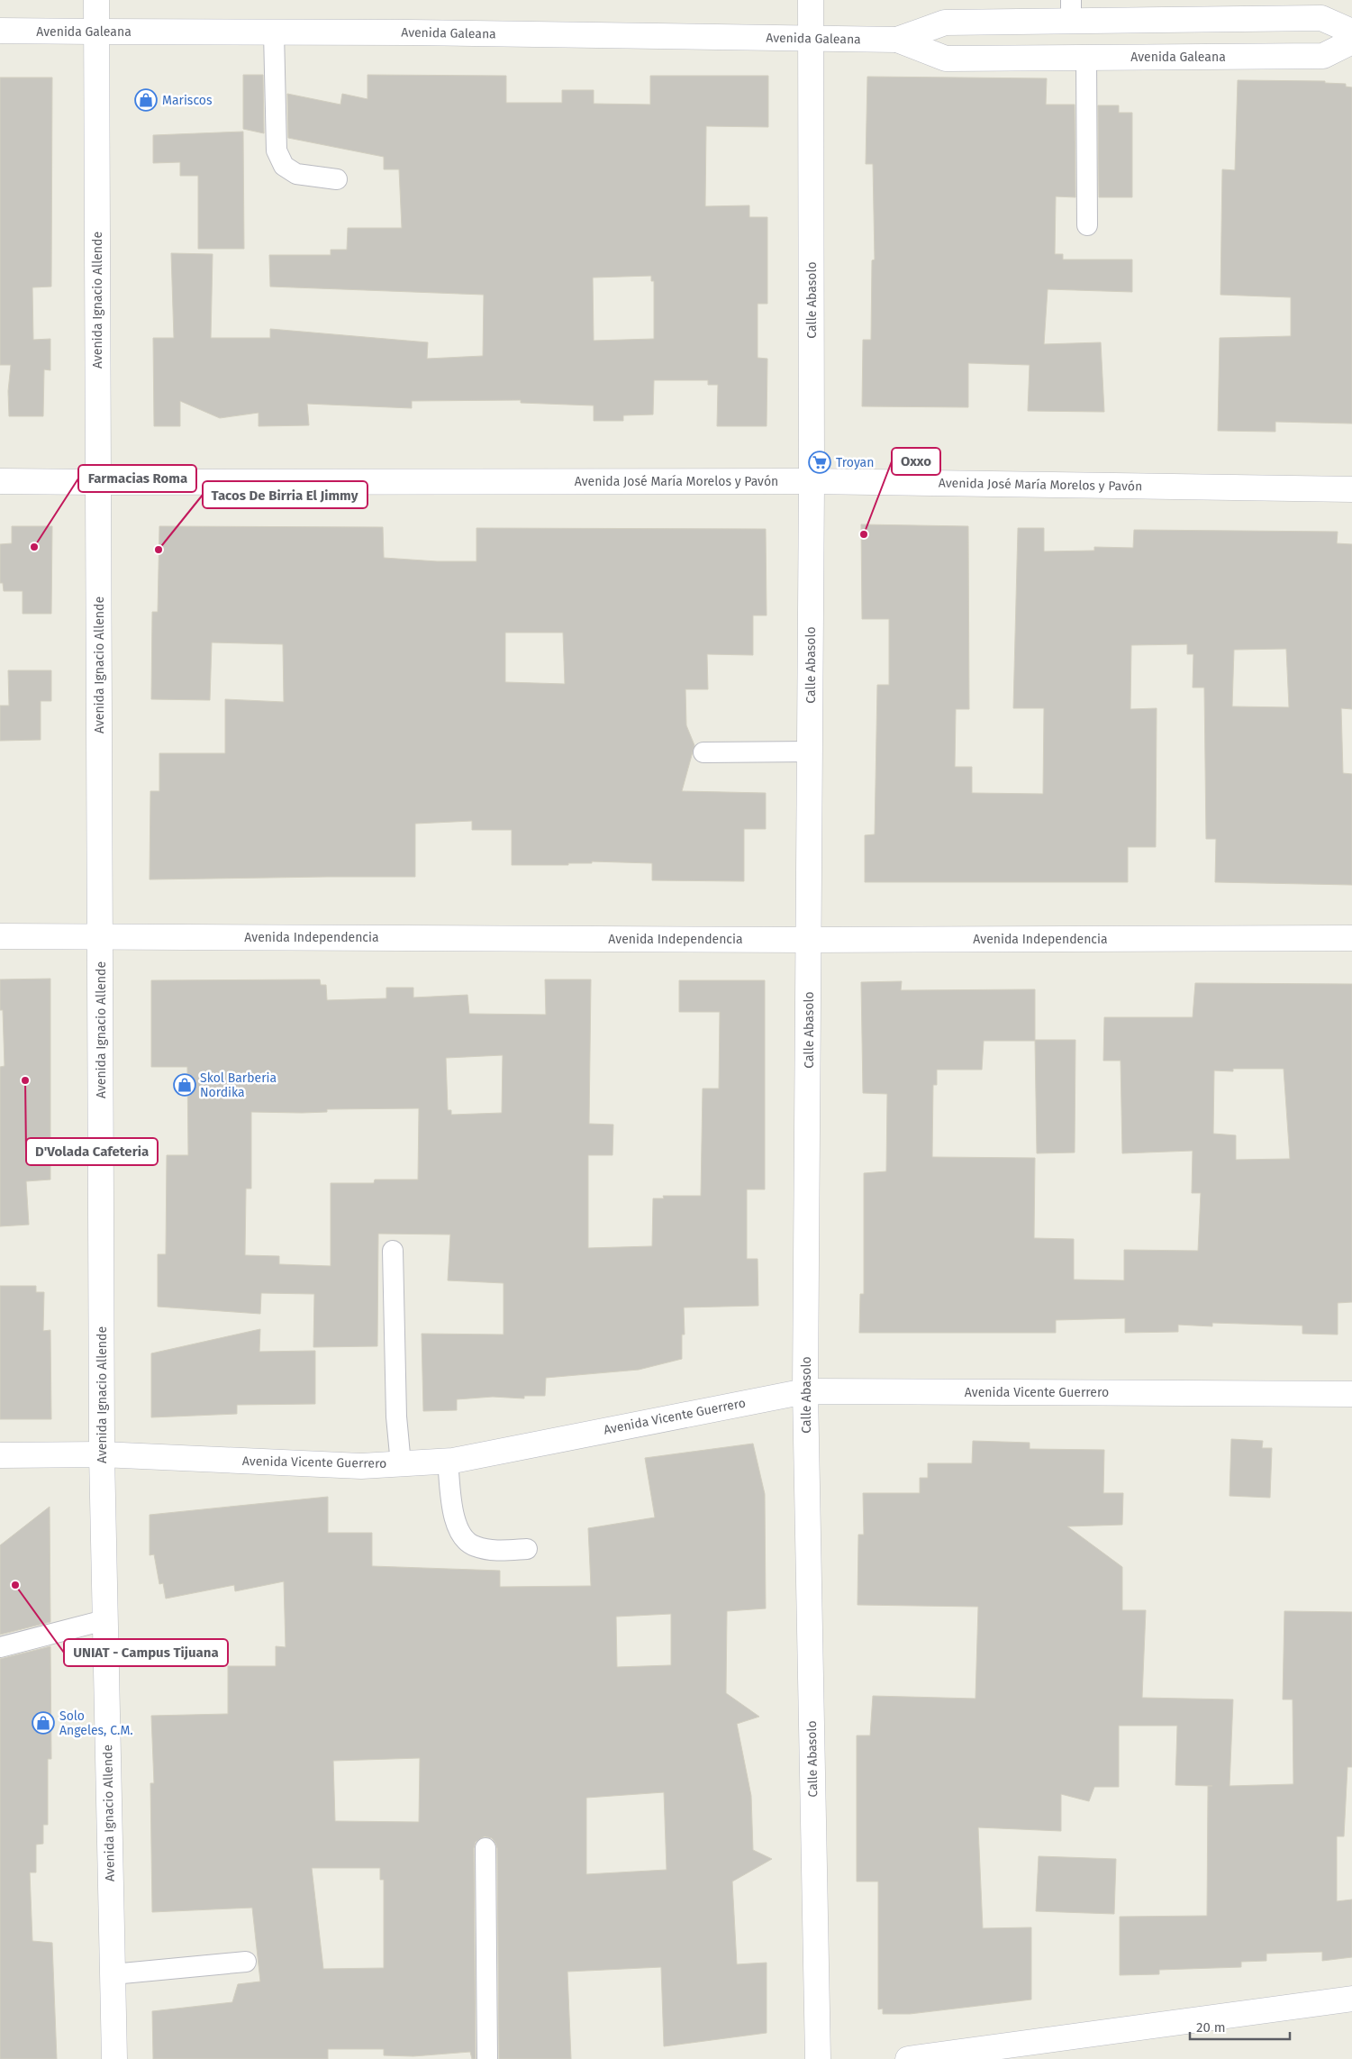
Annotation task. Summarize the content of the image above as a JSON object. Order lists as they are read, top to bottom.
{
  "streets": {
    "street": [
      "Avenida Galeana",
      "Avenida Ignacio Allende",
      "Calle Abasolo",
      "Avenida José María Morelos y Pavón",
      "Avenida Independencia",
      "Avenida Vicente Guerrero"
    ]
  },
  "crossings": [
    ["Avenida Galeana", "Avenida Ignacio Allende"],
    ["Avenida Galeana", "Calle Abasolo"],
    ["Avenida Ignacio Allende", "Avenida José María Morelos y Pavón"],
    ["Avenida Ignacio Allende", "Avenida Independencia"],
    ["Avenida Ignacio Allende", "Avenida Vicente Guerrero"],
    ["Calle Abasolo", "Avenida José María Morelos y Pavón"],
    ["Calle Abasolo", "Avenida Independencia"],
    ["Calle Abasolo", "Avenida Vicente Guerrero"]
  ],
  "places": {
    "shop": ["Mariscos", "Skol Barberia Nordika", "Solo Angeles, C.M."],
    "supermarket": ["Troyan"],
    "other": [
      "Oxxo",
      "Farmacias Roma",
      "Tacos De Birria El Jimmy",
      "D'Volada Cafeteria",
      "UNIAT - Campus Tijuana"
    ]
  },
  "scale_bar": "20 m"
}
